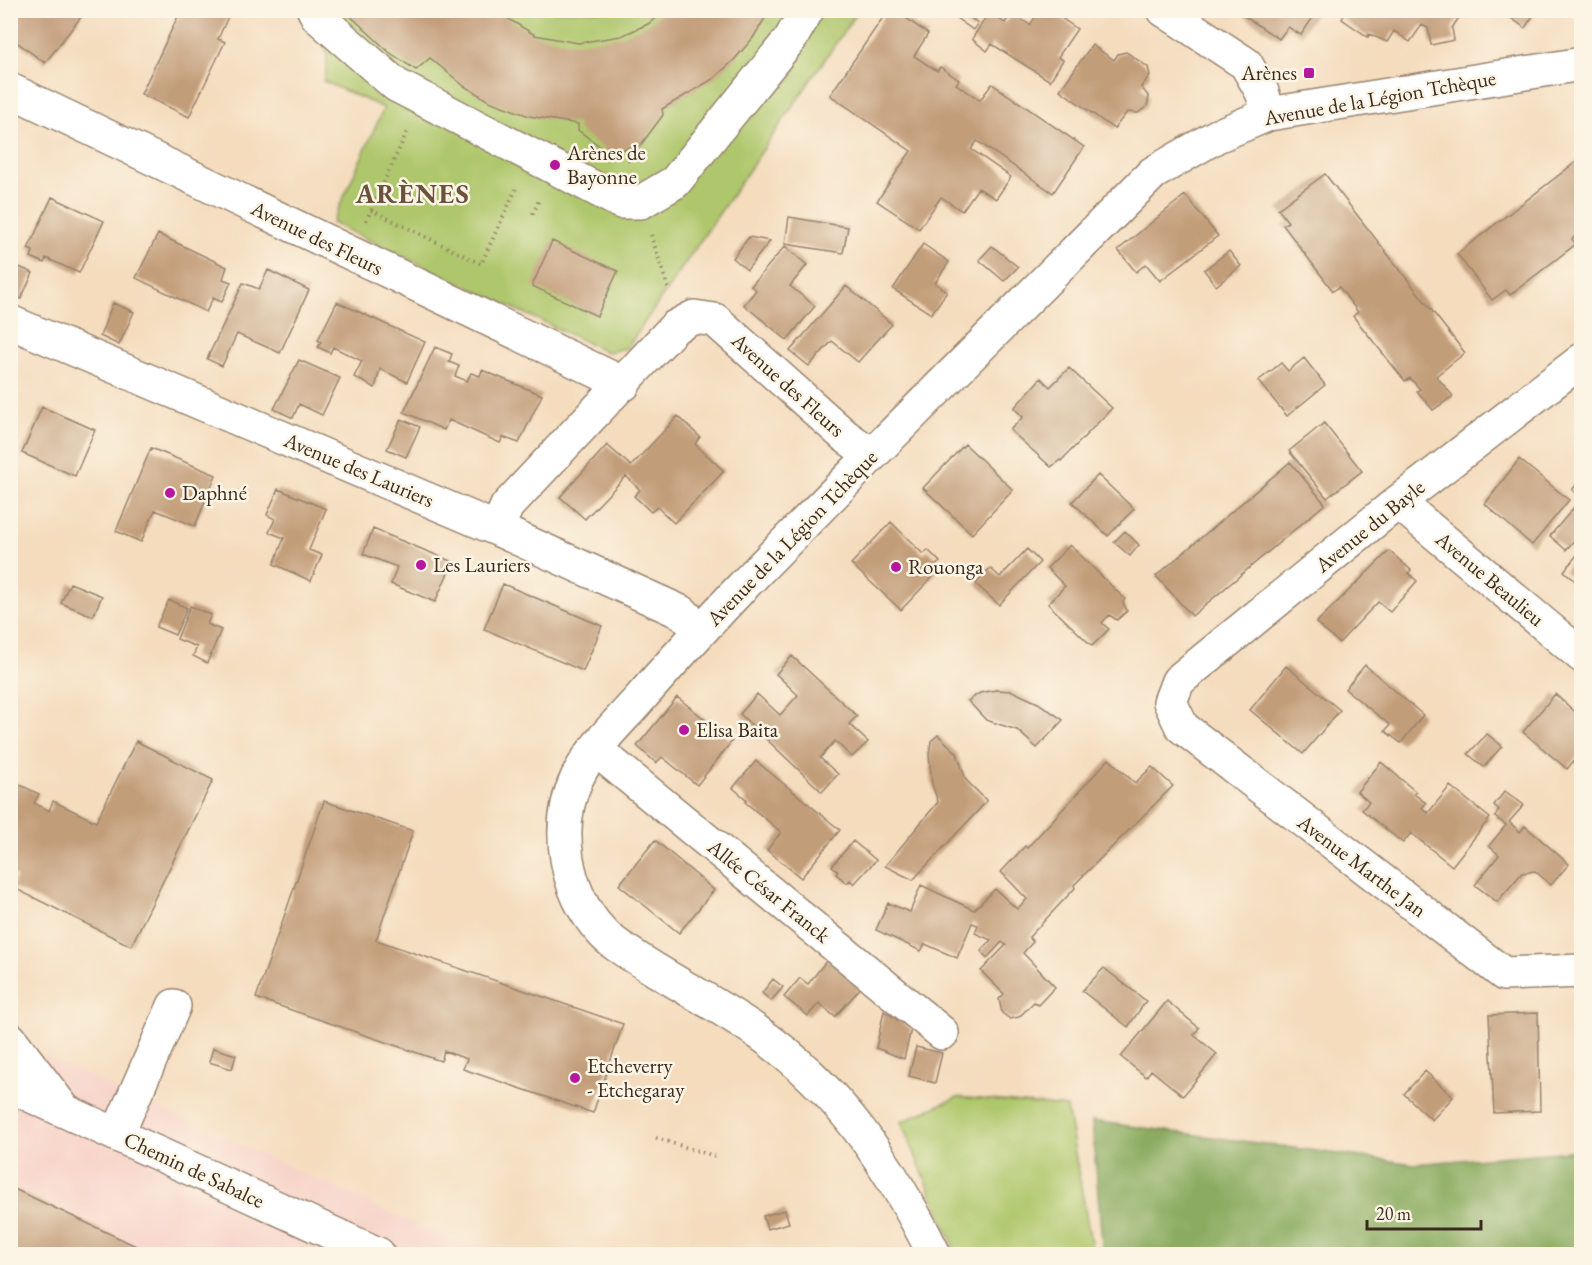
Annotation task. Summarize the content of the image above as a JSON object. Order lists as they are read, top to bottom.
{
  "streets": {
    "street": [
      "Avenue de la Légion Tchèque",
      "Avenue des Fleurs",
      "Avenue des Lauriers",
      "Avenue du Bayle",
      "Avenue Beaulieu",
      "Avenue Marthe Jan",
      "Allée César Franck",
      "Chemin de Sabalce"
    ]
  },
  "crossings": [
    ["Avenue de la Légion Tchèque", "Avenue des Fleurs"],
    ["Avenue de la Légion Tchèque", "Avenue des Lauriers"],
    ["Avenue de la Légion Tchèque", "Allée César Franck"],
    ["Avenue des Fleurs", "Avenue des Lauriers"],
    ["Avenue du Bayle", "Avenue Beaulieu"],
    ["Avenue du Bayle", "Avenue Marthe Jan"]
  ],
  "districts": ["ARÈNES"],
  "places": {
    "transit": ["Arènes"],
    "other": [
      "Arènes de Bayonne",
      "Daphné",
      "Les Lauriers",
      "Rouonga",
      "Elisa Baita",
      "Etcheverry - Etchegaray"
    ]
  },
  "scale_bar": "20 m"
}
